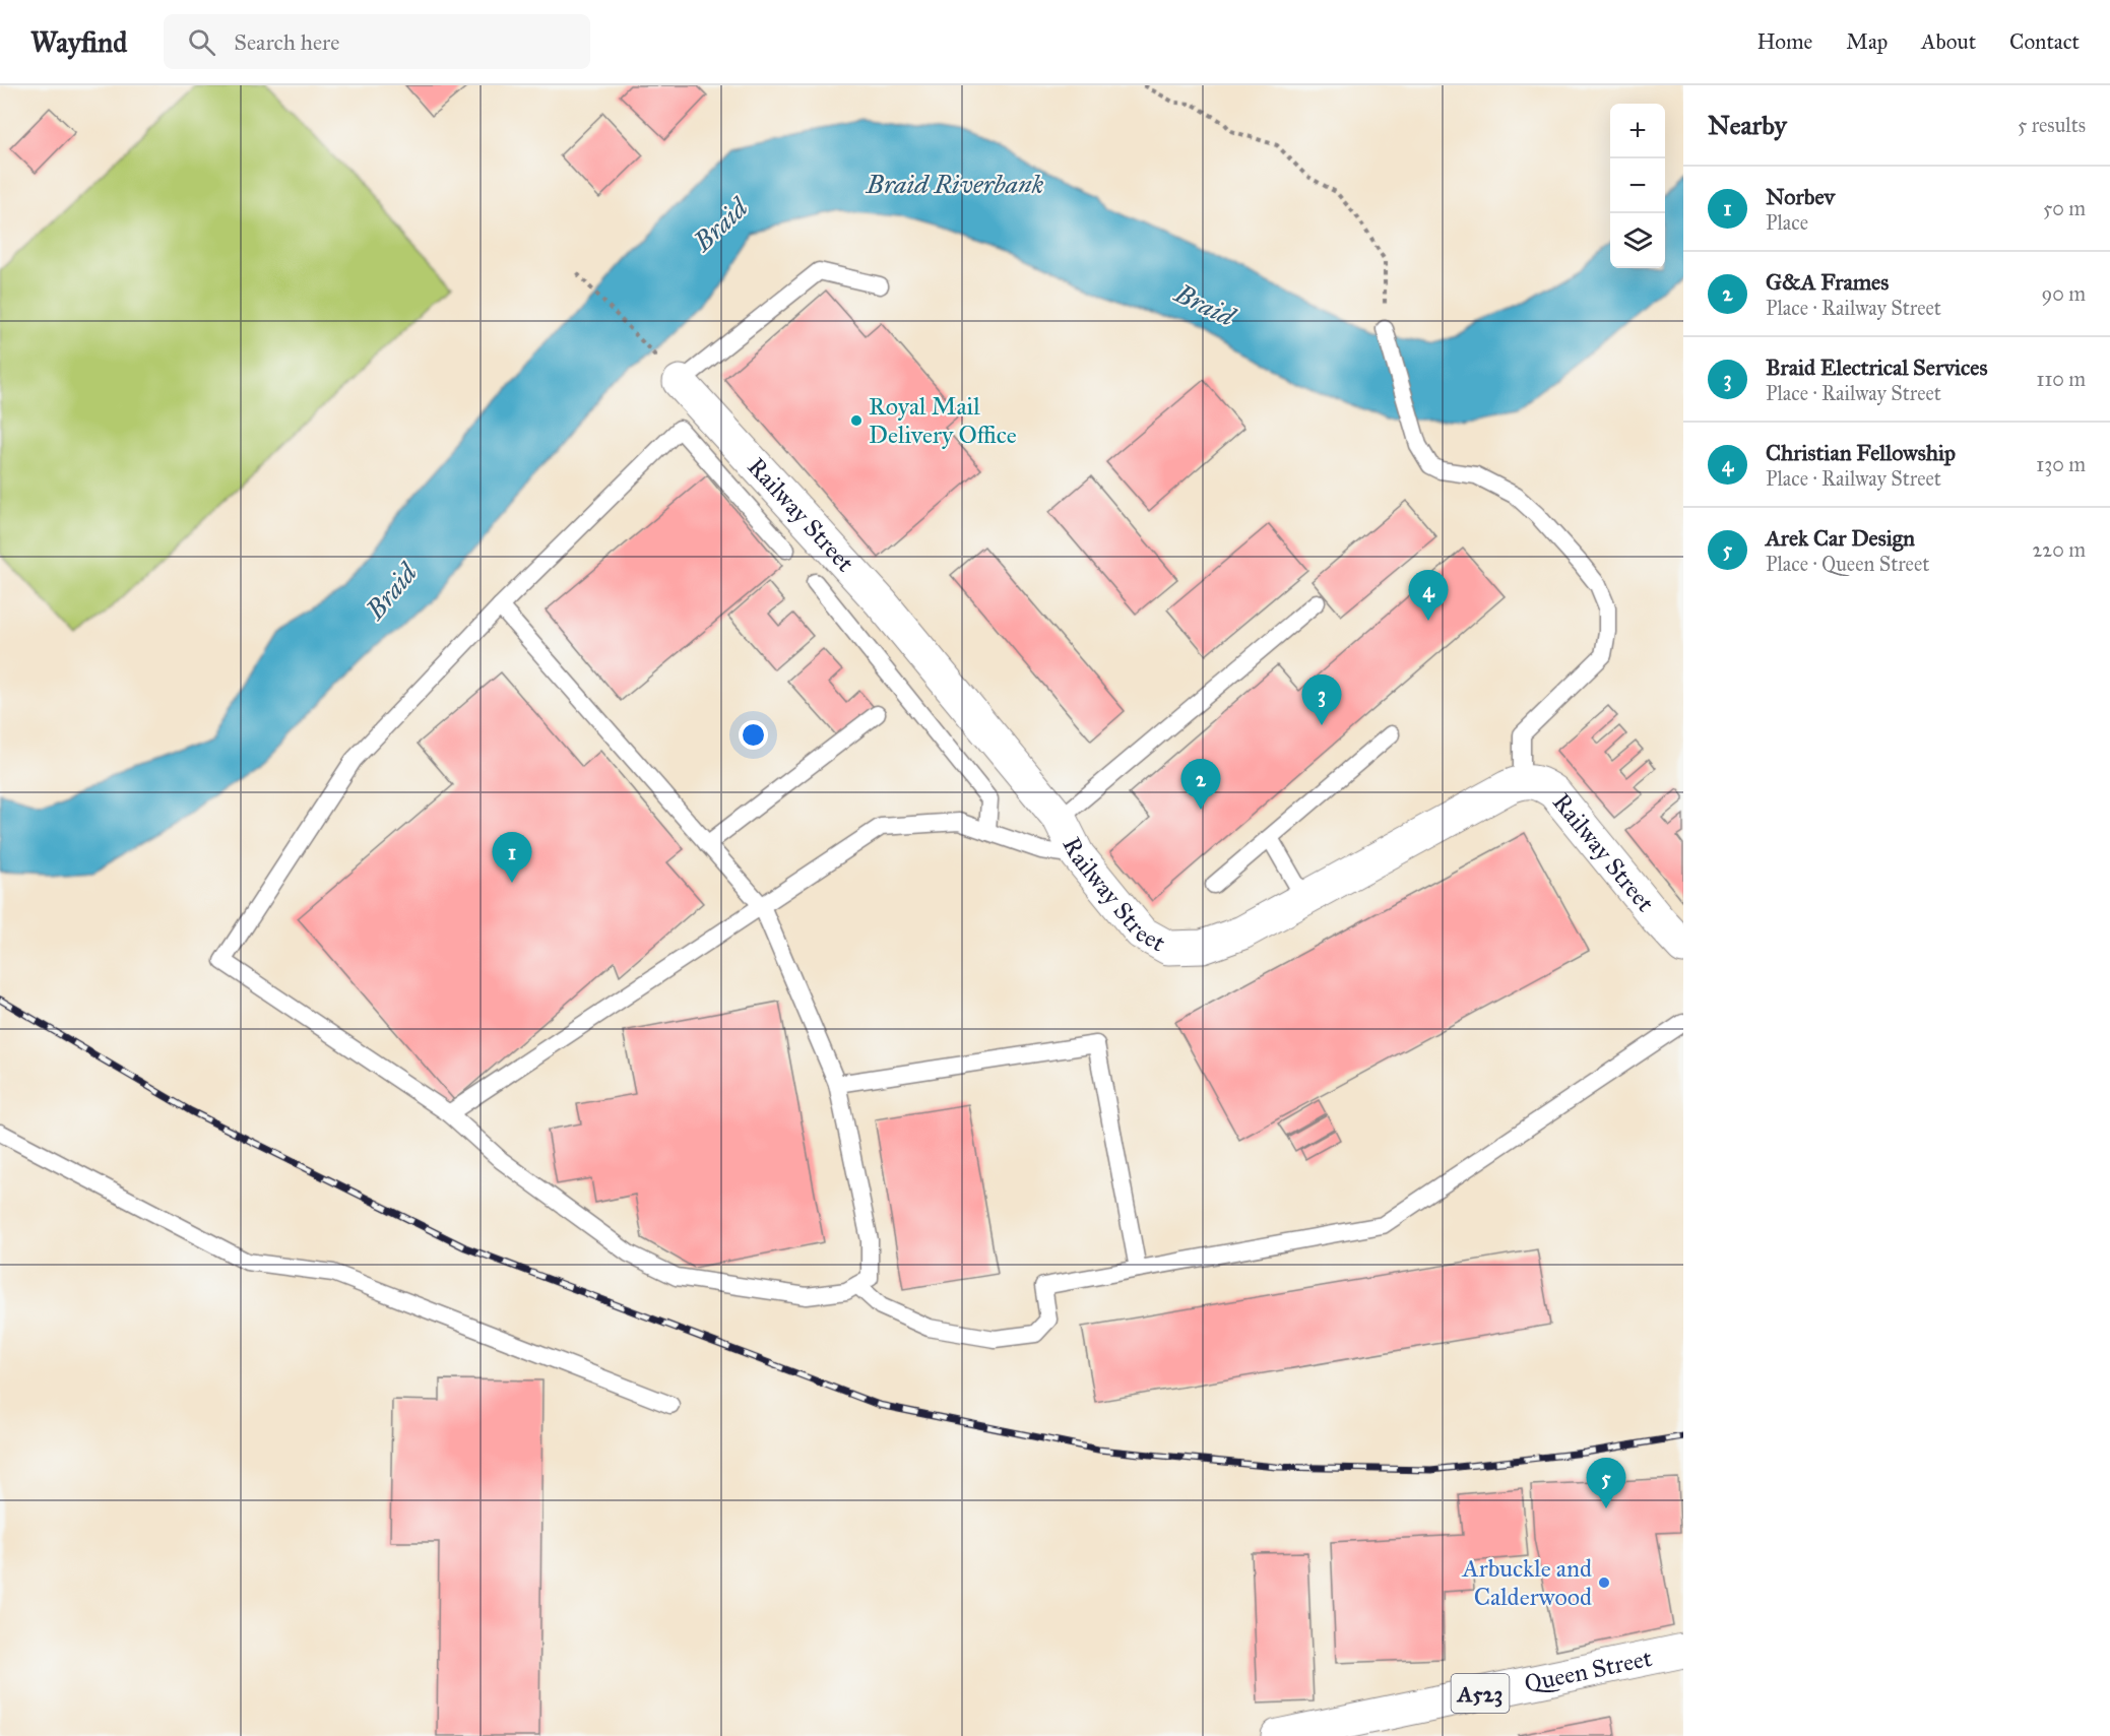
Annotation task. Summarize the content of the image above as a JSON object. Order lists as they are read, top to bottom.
{
  "streets": {
    "street": ["Railway Street", "Queen Street", "A523"]
  },
  "water": ["Braid Riverbank", "Braid"],
  "places": ["Royal Mail Delivery Office", "Arbuckle and Calderwood"],
  "page": {
    "header": "Wayfind",
    "search": "Search here",
    "nav": [
      "Home",
      "Map",
      "About",
      "Contact"
    ],
    "heading": ["Nearby", "5 results"],
    "map_buttons": ["+", "−"],
    "list": [
      {
        "mark": "1",
        "name": "Norbev",
        "note": "Place",
        "value": "50 m"
      },
      {
        "mark": "2",
        "name": "G&A Frames",
        "note": "Place · Railway Street",
        "value": "90 m"
      },
      {
        "mark": "3",
        "name": "Braid Electrical Services",
        "note": "Place · Railway Street",
        "value": "110 m"
      },
      {
        "mark": "4",
        "name": "Christian Fellowship",
        "note": "Place · Railway Street",
        "value": "130 m"
      },
      {
        "mark": "5",
        "name": "Arek Car Design",
        "note": "Place · Queen Street",
        "value": "220 m"
      }
    ],
    "pins": [
      "4",
      "3",
      "2",
      "1",
      "5"
    ]
  }
}
